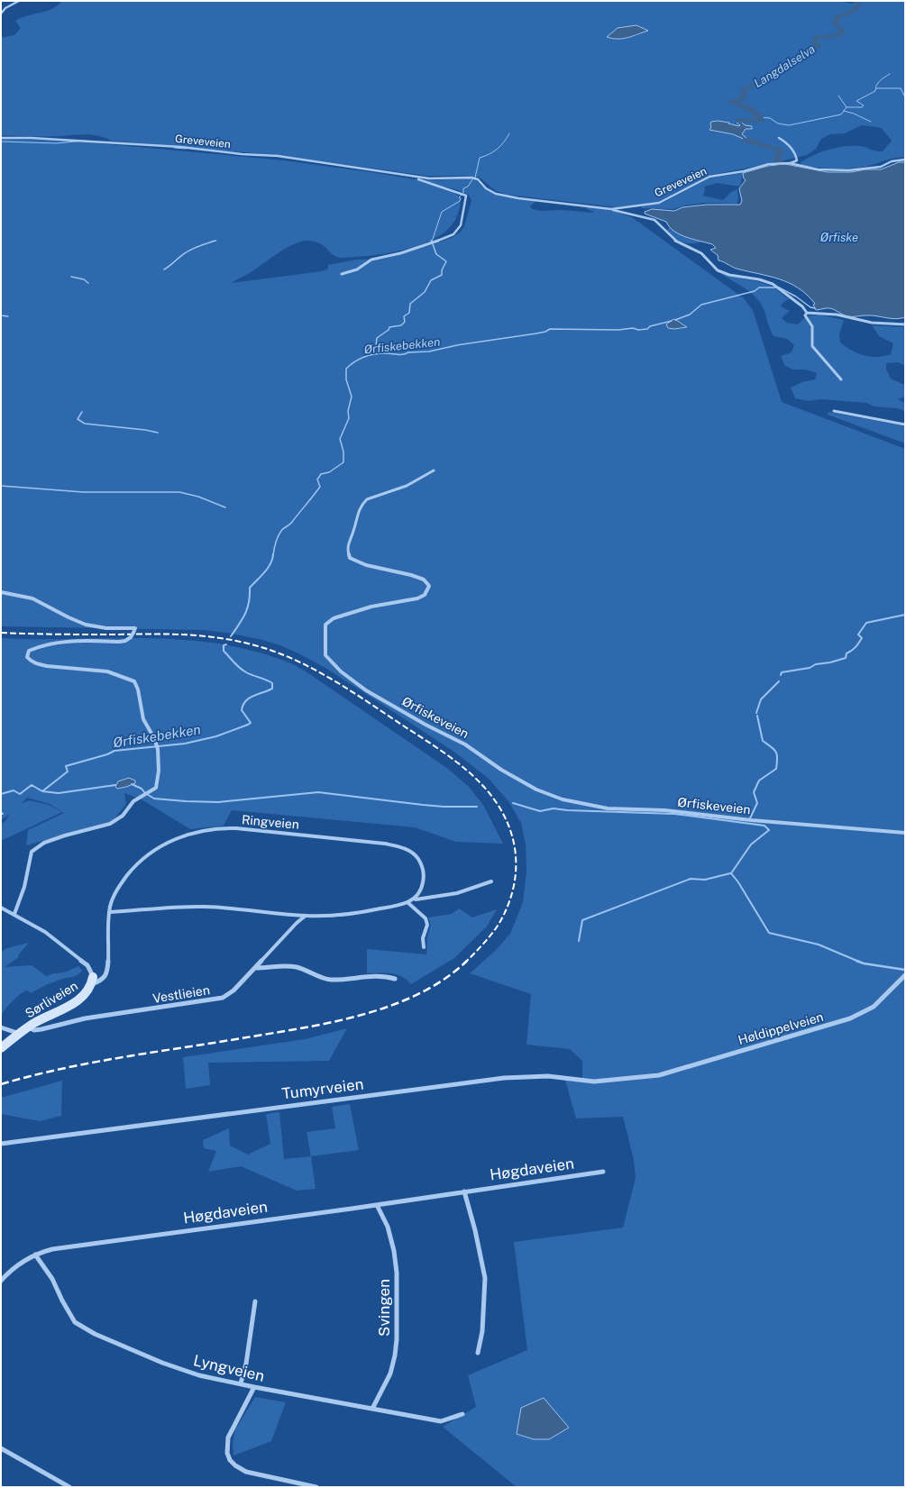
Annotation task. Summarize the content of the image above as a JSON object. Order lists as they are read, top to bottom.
{
  "streets": {
    "street": [
      "Greveveien",
      "Ørfiskeveien",
      "Ringveien",
      "Vestlieien",
      "Sørliveien",
      "Høldippelveien",
      "Tumyrveien",
      "Høgdaveien",
      "Svingen",
      "Lyngveien"
    ]
  },
  "crossings": [
    ["Ringveien", "Sørliveien"],
    ["Vestlieien", "Sørliveien"],
    ["Høldippelveien", "Tumyrveien"],
    ["Høgdaveien", "Svingen"],
    ["Høgdaveien", "Lyngveien"],
    ["Svingen", "Lyngveien"]
  ],
  "water": ["Langdalselva", "Ørfiske", "Ørfiskebekken"]
}
